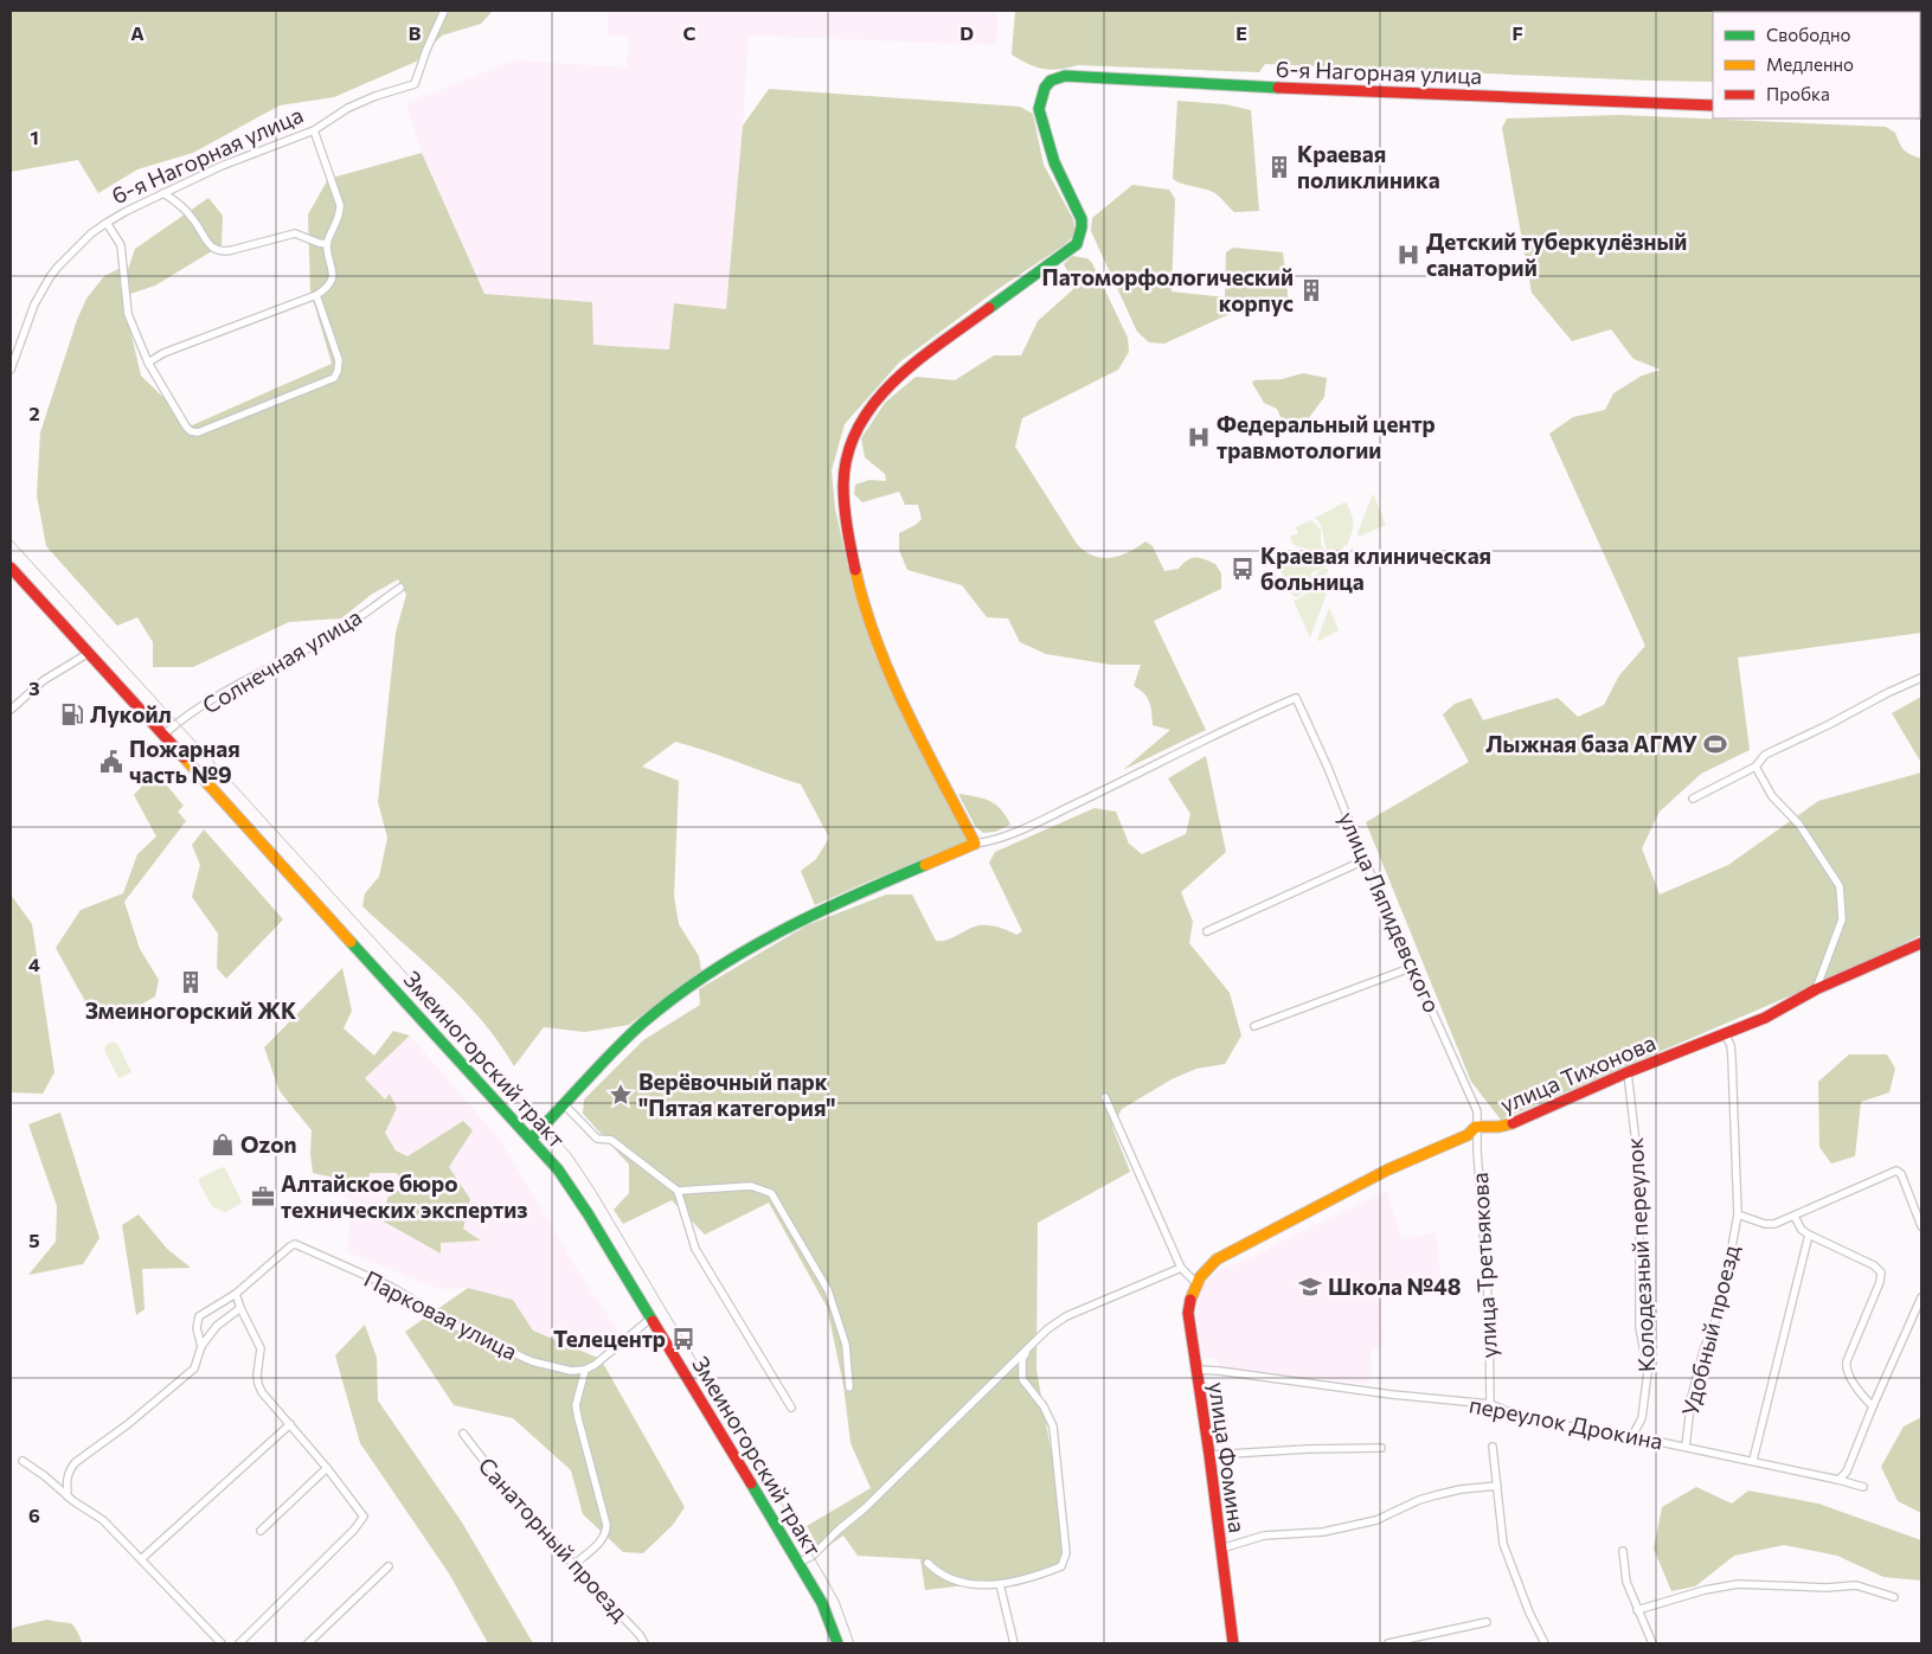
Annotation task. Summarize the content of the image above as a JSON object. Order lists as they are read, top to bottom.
{
  "streets": {
    "main road": [
      "6-я Нагорная улица",
      "Змеиногорский тракт",
      "улица Тихонова",
      "улица Фомина"
    ],
    "street": [
      "Солнечная улица",
      "улица Ляпидевского",
      "Колодезный переулок",
      "улица Третьякова",
      "Парковая улица",
      "Удобный проезд",
      "переулок Дрокина",
      "Санаторный проезд"
    ]
  },
  "crossings": [
    ["6-я Нагорная улица", "улица Ляпидевского"],
    ["Солнечная улица", "Змеиногорский тракт"],
    ["улица Ляпидевского", "улица Тихонова"],
    ["улица Ляпидевского", "улица Третьякова"],
    ["улица Тихонова", "Колодезный переулок"],
    ["улица Тихонова", "улица Третьякова"],
    ["улица Тихонова", "Удобный проезд"],
    ["улица Тихонова", "улица Фомина"],
    ["Колодезный переулок", "переулок Дрокина"],
    ["улица Третьякова", "переулок Дрокина"],
    ["Удобный проезд", "переулок Дрокина"],
    ["переулок Дрокина", "улица Фомина"]
  ],
  "places": {
    "building": ["Краевая поликлиника", "Патоморфологический корпус", "Змеиногорский ЖК"],
    "hospital": ["Детский туберкулёзный санаторий", "Федеральный центр травмотологии"],
    "bus stop": ["Краевая клиническая больница", "Телецентр"],
    "fuel station": ["Лукойл"],
    "sports": ["Лыжная база АГМУ"],
    "public building": ["Пожарная часть №9"],
    "place": ["Верёвочный парк \"Пятая категория\""],
    "shop": ["Ozon"],
    "office": ["Алтайское бюро технических экспертиз"],
    "school or university": ["Школа №48"]
  },
  "legend": ["Свободно", "Медленно", "Пробка"],
  "grid": {
    "columns": [
      "A",
      "B",
      "C",
      "D",
      "E",
      "F"
    ],
    "rows": [
      "1",
      "2",
      "3",
      "4",
      "5",
      "6"
    ]
  }
}
